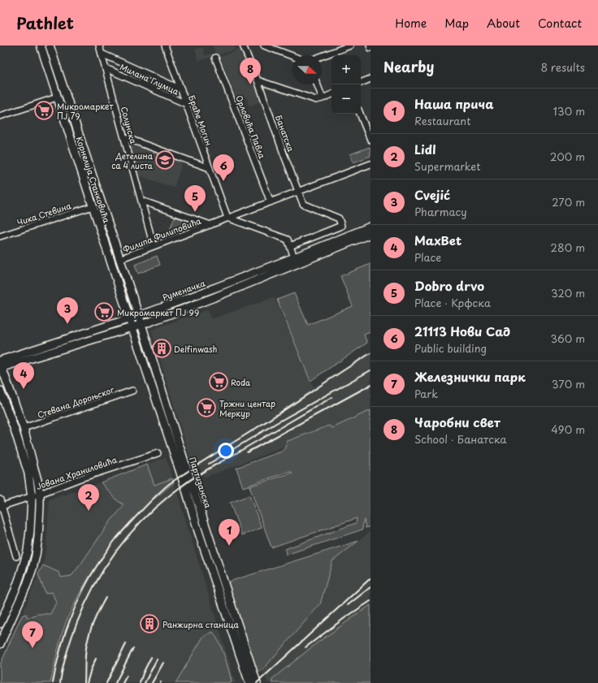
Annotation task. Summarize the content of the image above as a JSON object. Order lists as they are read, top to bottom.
{
  "streets": {
    "main road": ["Корнелија Станковића", "Руменачка", "Партизанска"],
    "street": [
      "Милана Глумца",
      "Браће Могин",
      "Солунска",
      "Орловића Павла",
      "Банатска",
      "Чика Стевина",
      "Филипа Филиповића",
      "Стевана Дороњског",
      "Јована Храниловића"
    ]
  },
  "crossings": [
    ["Милана Глумца", "Браће Могин"],
    ["Милана Глумца", "Солунска"],
    ["Браће Могин", "Филипа Филиповића"],
    ["Солунска", "Филипа Филиповића"],
    ["Орловића Павла", "Филипа Филиповића"],
    ["Банатска", "Филипа Филиповића"],
    ["Корнелија Станковића", "Чика Стевина"],
    ["Корнелија Станковића", "Филипа Филиповића"],
    ["Корнелија Станковића", "Руменачка"],
    ["Корнелија Станковића", "Партизанска"],
    ["Руменачка", "Партизанска"]
  ],
  "places": {
    "supermarket": [
      "Микромаркет ПЈ 79",
      "Микромаркет ПЈ 99",
      "Roda",
      "Тржни центар Меркур"
    ],
    "school or university": ["Детелина са 4 листа"],
    "building": ["Delfinwash", "Ранжирна станица"]
  },
  "north": "right",
  "page": {
    "header": "Pathlet",
    "nav": [
      "Home",
      "Map",
      "About",
      "Contact"
    ],
    "heading": ["Nearby", "8 results"],
    "map_buttons": ["+", "−"],
    "pins": [
      "8",
      "6",
      "5",
      "3",
      "4",
      "2",
      "1",
      "7"
    ],
    "list": [
      {
        "mark": "1",
        "name": "Наша прича",
        "note": "Restaurant",
        "value": "130 m"
      },
      {
        "mark": "2",
        "name": "Lidl",
        "note": "Supermarket",
        "value": "200 m"
      },
      {
        "mark": "3",
        "name": "Cvejić",
        "note": "Pharmacy",
        "value": "270 m"
      },
      {
        "mark": "4",
        "name": "MaxBet",
        "note": "Place",
        "value": "280 m"
      },
      {
        "mark": "5",
        "name": "Dobro drvo",
        "note": "Place · Крфска",
        "value": "320 m"
      },
      {
        "mark": "6",
        "name": "21113 Нови Сад",
        "note": "Public building",
        "value": "360 m"
      },
      {
        "mark": "7",
        "name": "Железнички парк",
        "note": "Park",
        "value": "370 m"
      },
      {
        "mark": "8",
        "name": "Чаробни свет",
        "note": "School · Банатска",
        "value": "490 m"
      }
    ]
  }
}
